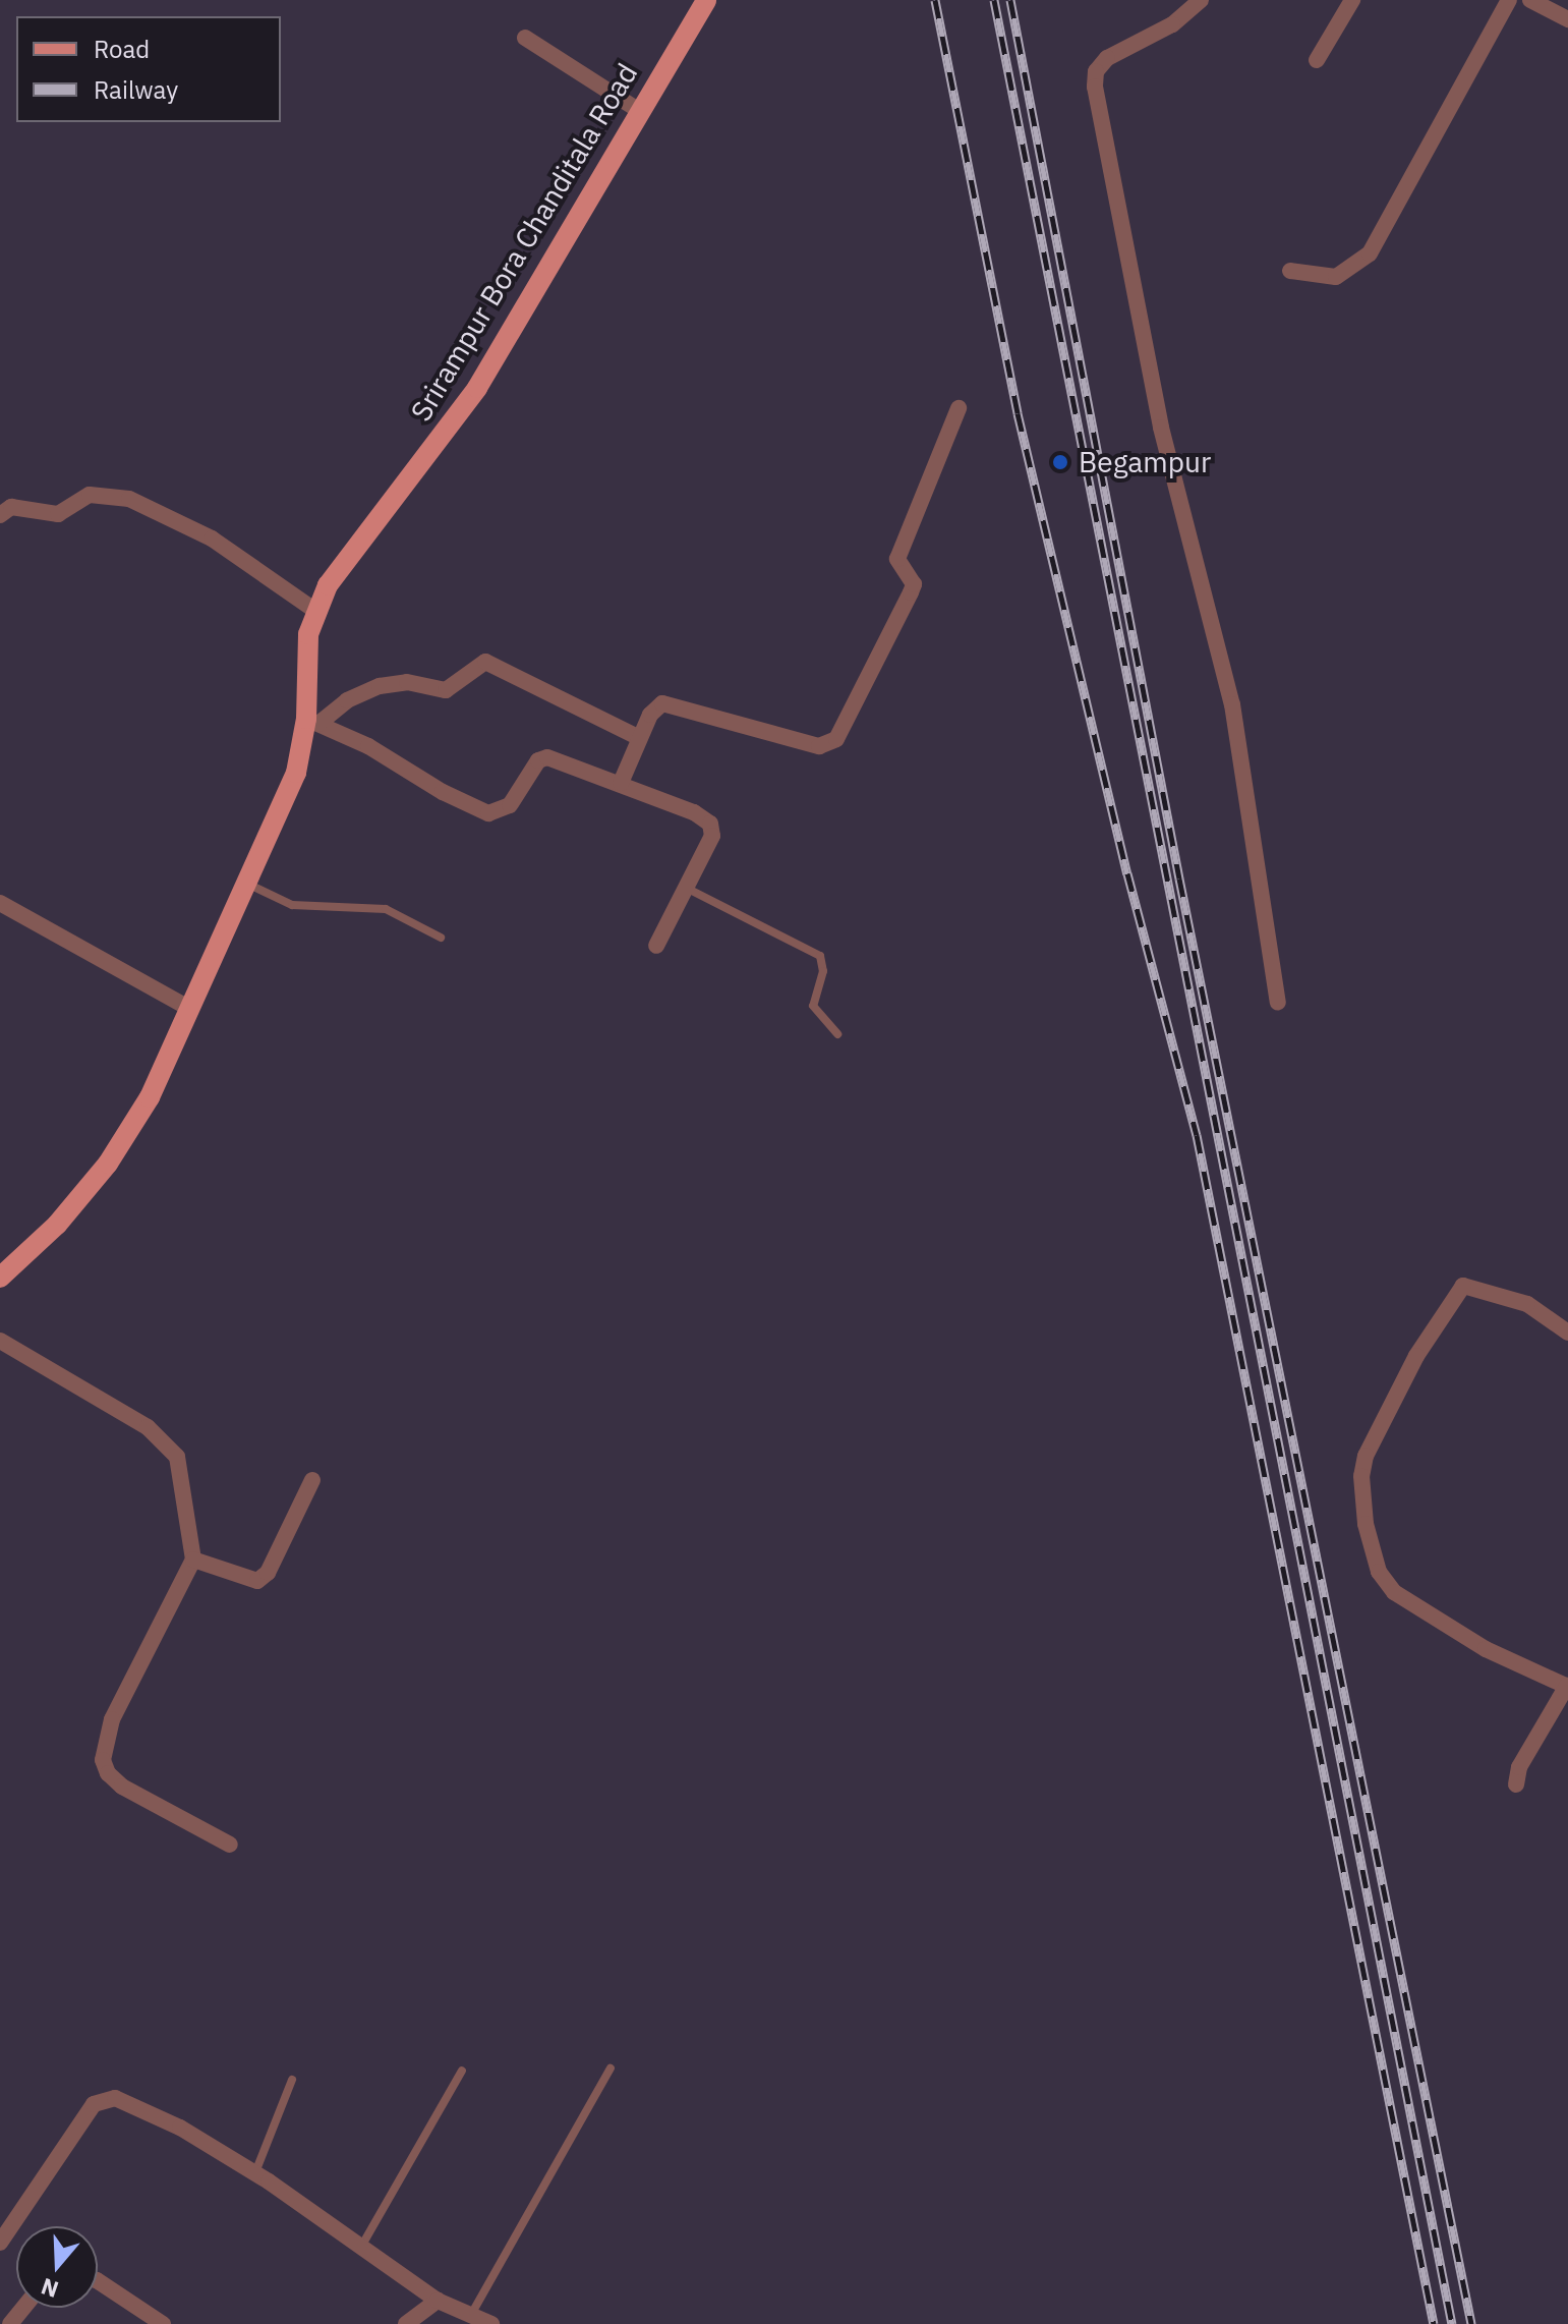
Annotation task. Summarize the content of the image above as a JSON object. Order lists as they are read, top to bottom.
{
  "streets": {
    "main road": ["Srirampur Bora Chanditala Road"]
  },
  "places": ["Begampur"],
  "legend": ["Road", "Railway"],
  "north": "bottom"
}
